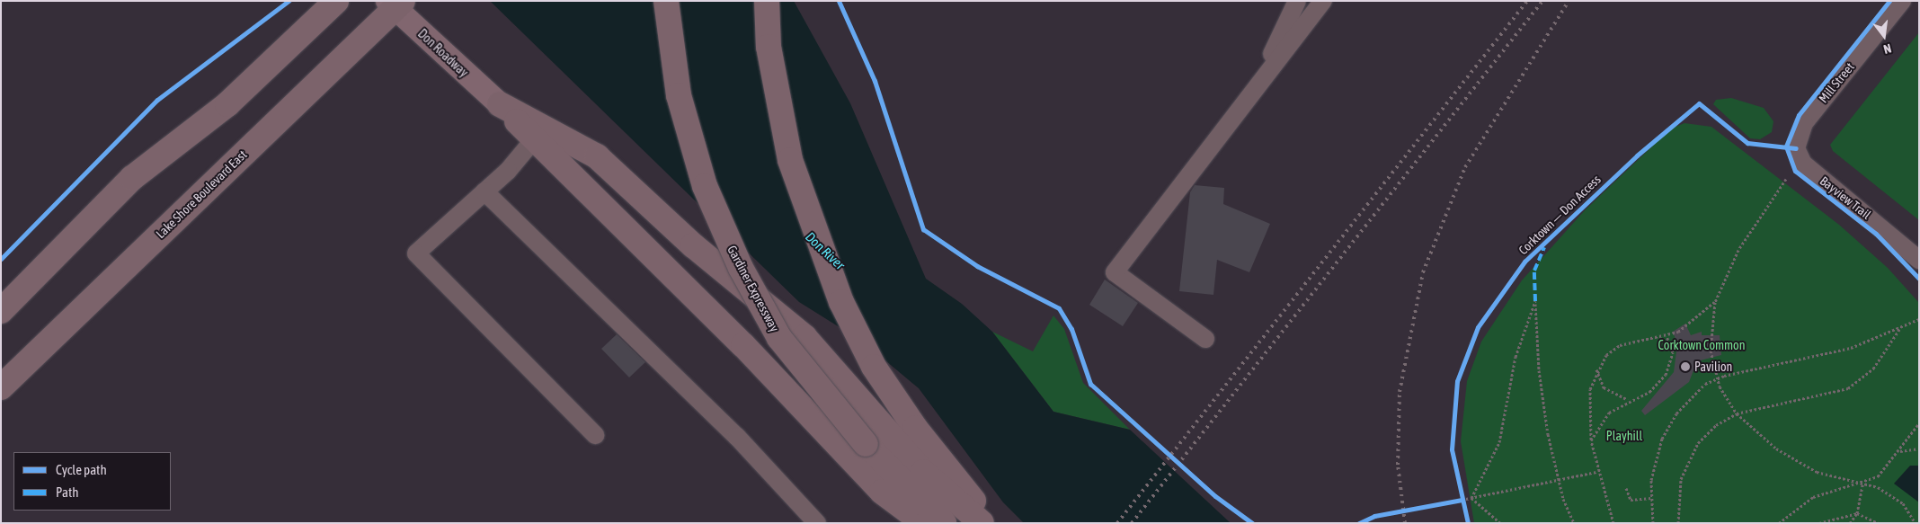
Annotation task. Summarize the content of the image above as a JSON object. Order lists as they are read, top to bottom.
{
  "streets": {
    "highway": ["Lake Shore Boulevard East", "Gardiner Expressway"],
    "main road": ["Don Roadway"],
    "street": ["Mill Street"],
    "cycle path": ["Bayview Trail", "Corktown — Don Access"]
  },
  "crossings": [
    ["Don Roadway", "Lake Shore Boulevard East"]
  ],
  "water": ["Don River"],
  "parks": ["Corktown Common", "Playhill"],
  "places": ["Pavilion"],
  "legend": ["Cycle path", "Path"],
  "north": "bottom"
}
